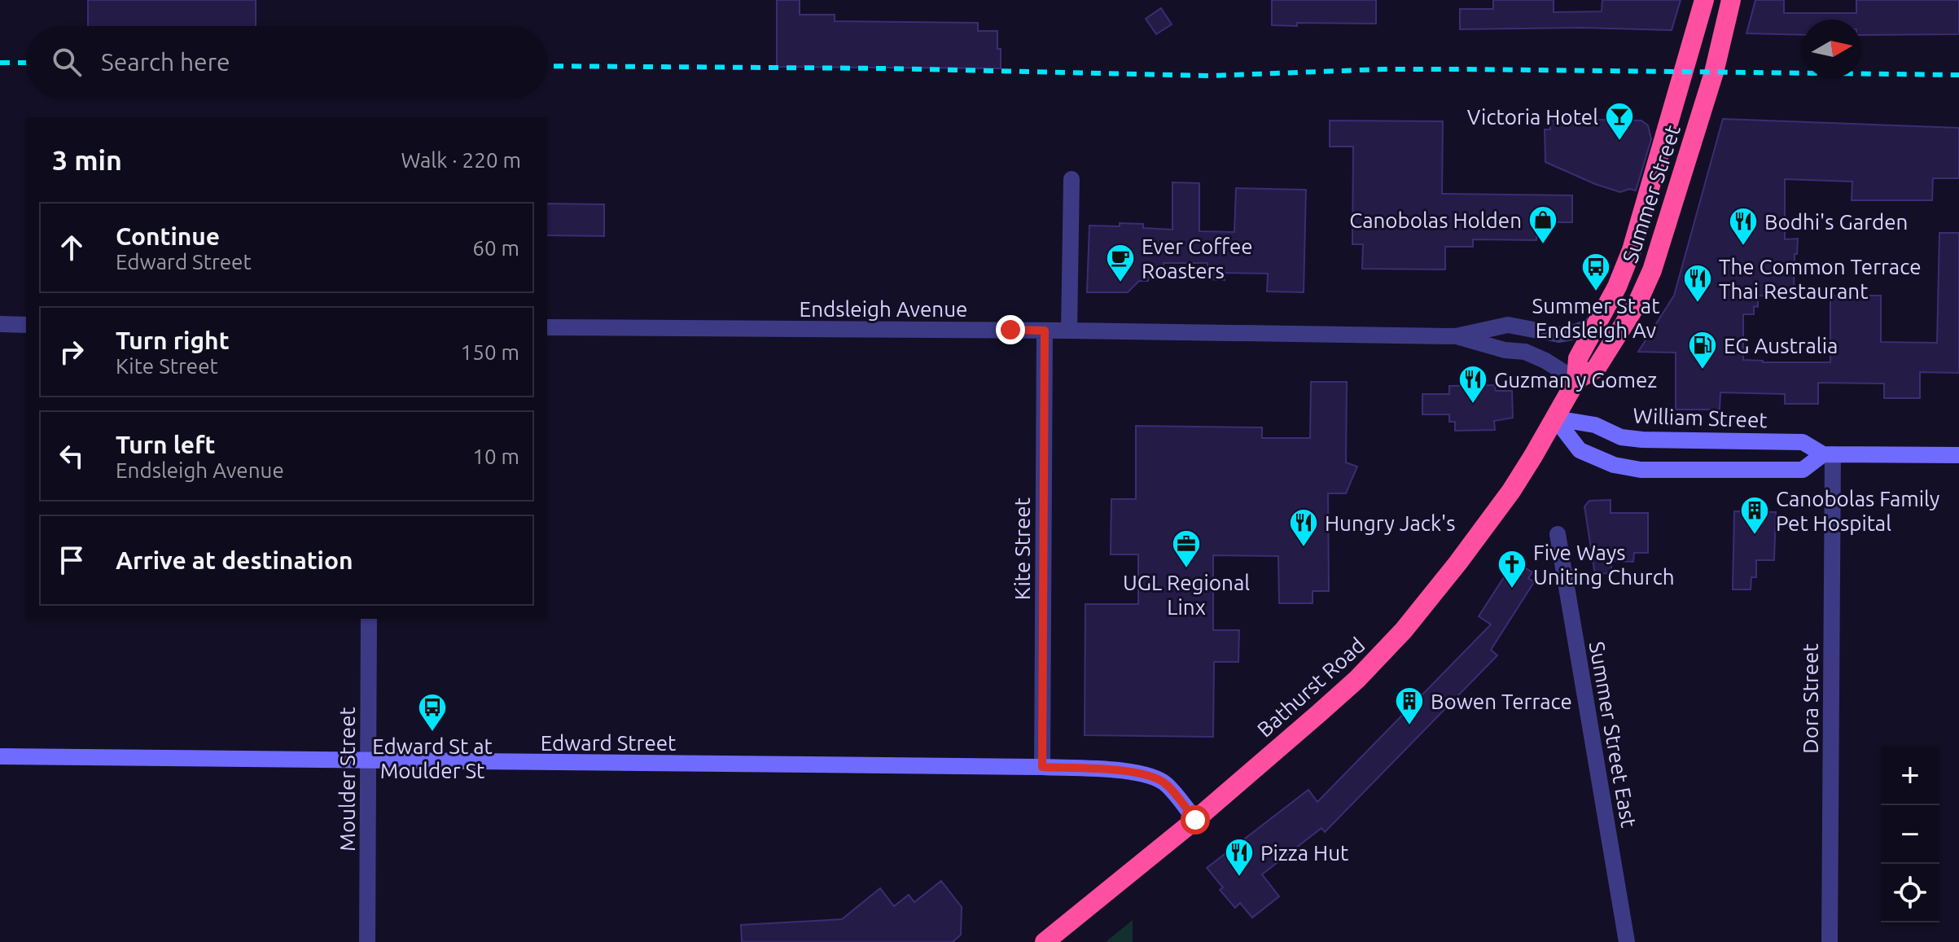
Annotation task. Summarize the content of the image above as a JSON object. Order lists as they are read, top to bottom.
{
  "streets": {
    "highway": ["Summer Street", "Bathurst Road"],
    "street": [
      "Endsleigh Avenue",
      "William Street",
      "Kite Street",
      "Dora Street",
      "Summer Street East",
      "Edward Street",
      "Moulder Street"
    ]
  },
  "crossings": [
    ["Summer Street", "Endsleigh Avenue"],
    ["Summer Street", "William Street"],
    ["Summer Street", "Bathurst Road"],
    ["Endsleigh Avenue", "Kite Street"],
    ["William Street", "Bathurst Road"],
    ["William Street", "Dora Street"],
    ["Kite Street", "Edward Street"],
    ["Bathurst Road", "Edward Street"],
    ["Edward Street", "Moulder Street"]
  ],
  "places": {
    "bar": ["Victoria Hotel"],
    "shop": ["Canobolas Holden"],
    "restaurant": [
      "Bodhi's Garden",
      "The Common Terrace Thai Restaurant",
      "Guzman y Gomez",
      "Hungry Jack's",
      "Pizza Hut"
    ],
    "cafe": ["Ever Coffee Roasters"],
    "bus stop": ["Summer St at Endsleigh Av", "Edward St at Moulder St"],
    "fuel station": ["EG Australia"],
    "building": ["Canobolas Family Pet Hospital", "Bowen Terrace"],
    "office": ["UGL Regional Linx"],
    "church": ["Five Ways Uniting Church"]
  },
  "north": "right",
  "page": {
    "search": "Search here",
    "heading": ["3 min", "Walk · 220 m"],
    "list": [
      ["Continue", "Edward Street", "60 m"],
      ["Turn right", "Kite Street", "150 m"],
      ["Turn left", "Endsleigh Avenue", "10 m"],
      "Arrive at destination"
    ],
    "map_buttons": ["+", "−"]
  }
}
